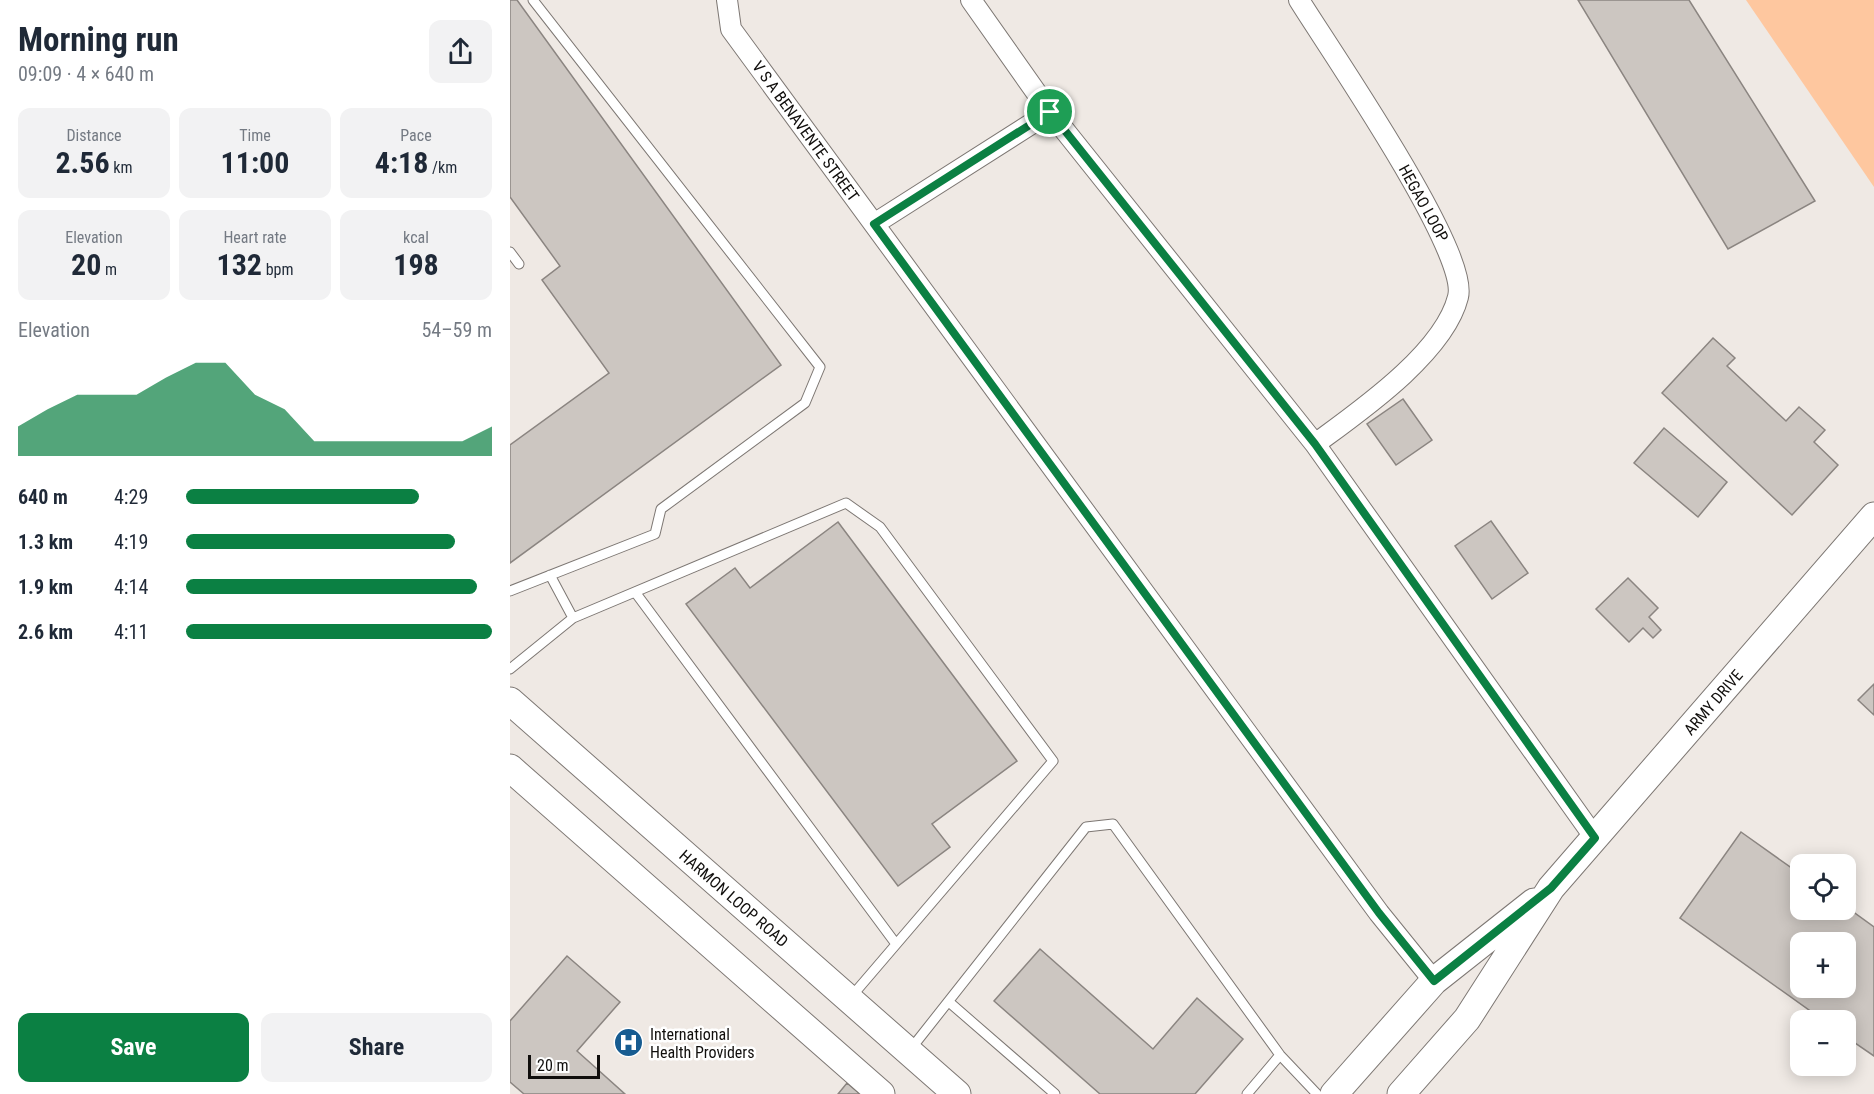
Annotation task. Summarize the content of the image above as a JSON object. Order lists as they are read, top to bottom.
{
  "streets": {
    "main road": ["ARMY DRIVE", "HARMON LOOP ROAD"],
    "street": ["V S A BENAVENTE STREET", "HEGAO LOOP"]
  },
  "crossings": [
    ["V S A BENAVENTE STREET", "ARMY DRIVE"]
  ],
  "places": {
    "hospital": ["International Health Providers"]
  },
  "scale_bar": "20 m",
  "page": {
    "heading": ["Morning run", "09:09 · 4 × 640 m"],
    "stats": [
      ["Distance", "2.56 km"],
      ["Time", "11:00"],
      ["Pace", "4:18 /km"],
      ["Elevation", "20 m"],
      ["Heart rate", "132 bpm"],
      ["kcal", "198"]
    ],
    "chart": ["Elevation", "54–59 m"],
    "list": [
      {
        "name": "640 m",
        "note": "4:29"
      },
      {
        "name": "1.3 km",
        "note": "4:19"
      },
      {
        "name": "1.9 km",
        "note": "4:14"
      },
      {
        "name": "2.6 km",
        "note": "4:11"
      }
    ],
    "map_buttons": ["+", "−"],
    "buttons": ["Save", "Share"],
    "scale": "20 m"
  }
}
